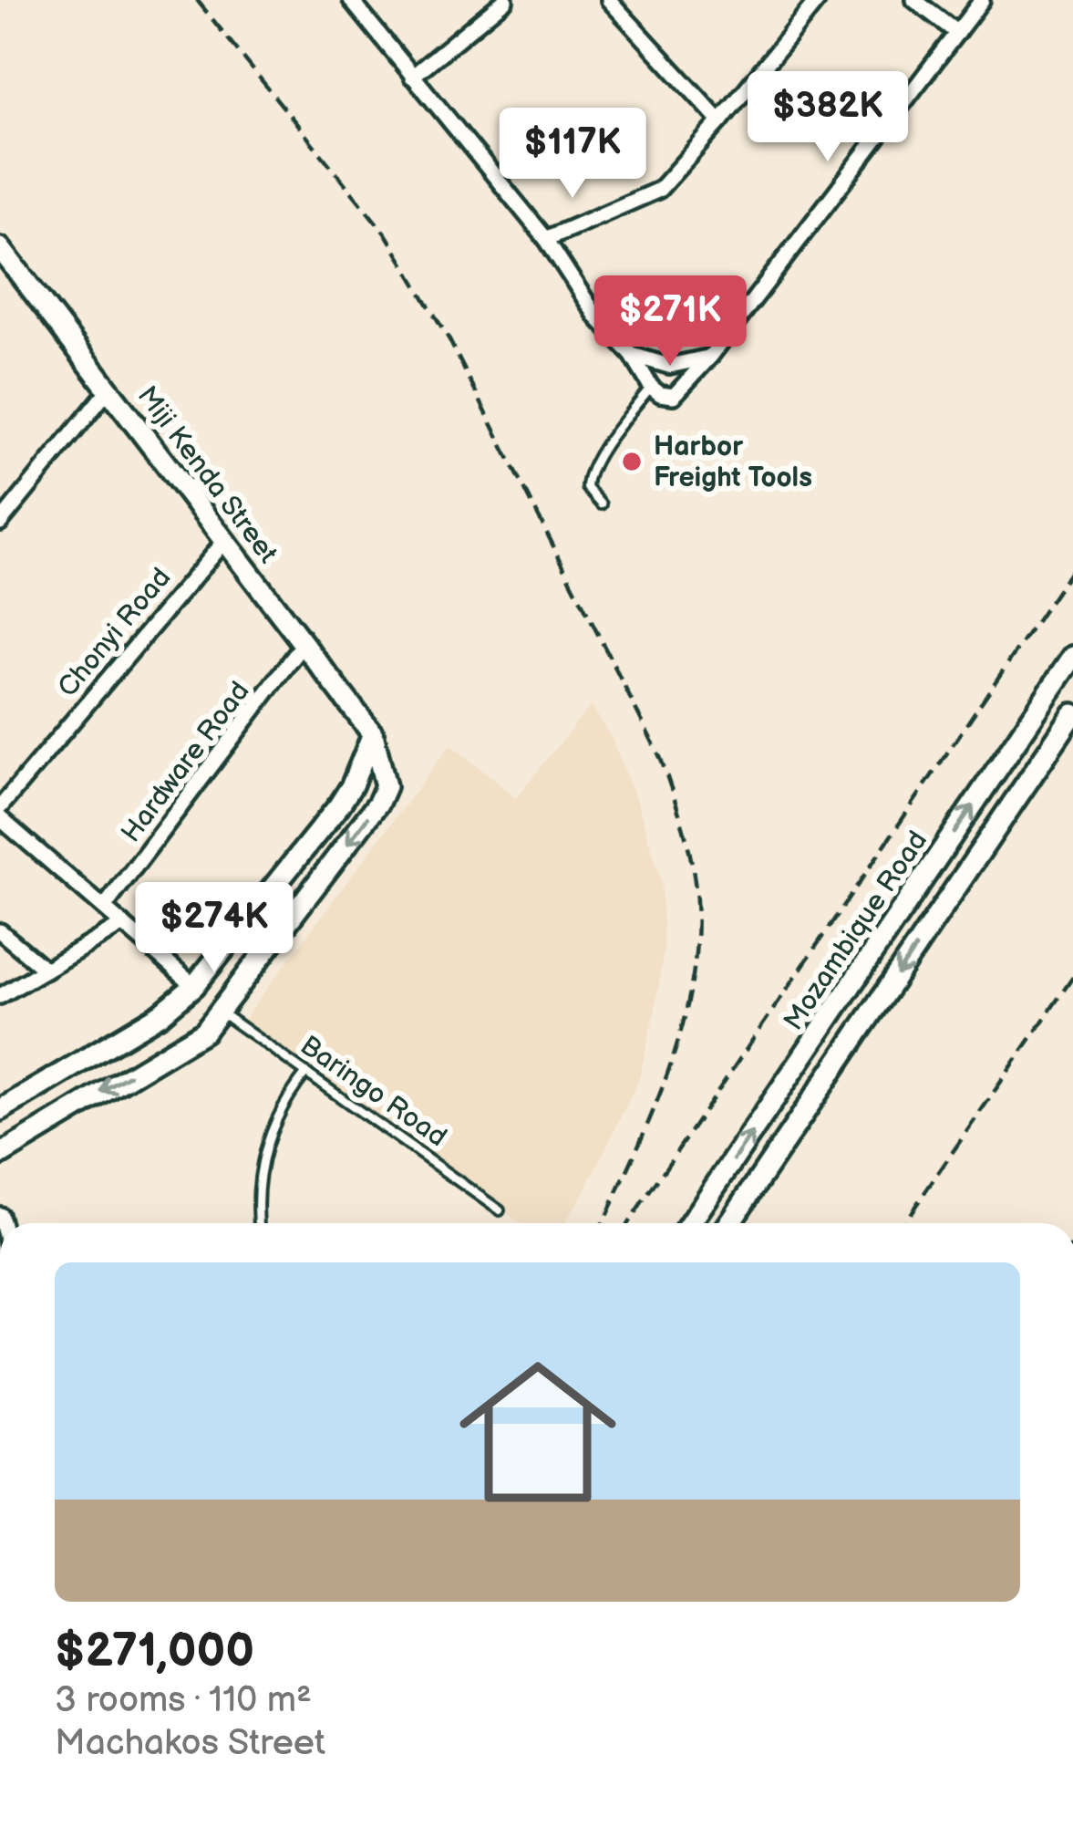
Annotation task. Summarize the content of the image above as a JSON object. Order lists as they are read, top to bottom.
{
  "streets": {
    "main road": ["Miji Kenda Street", "Mozambique Road"],
    "street": ["Chonyi Road", "Hardware Road"],
    "lane": ["Baringo Road"]
  },
  "crossings": [
    ["Miji Kenda Street", "Chonyi Road"],
    ["Miji Kenda Street", "Hardware Road"]
  ],
  "places": ["Harbor Freight Tools"],
  "page": {
    "price": [
      "$382K",
      "$117K",
      "$271K",
      "$274K"
    ],
    "list": [
      {
        "name": "$271,000",
        "note": "3 rooms · 110 m² · Machakos Street"
      }
    ]
  }
}
